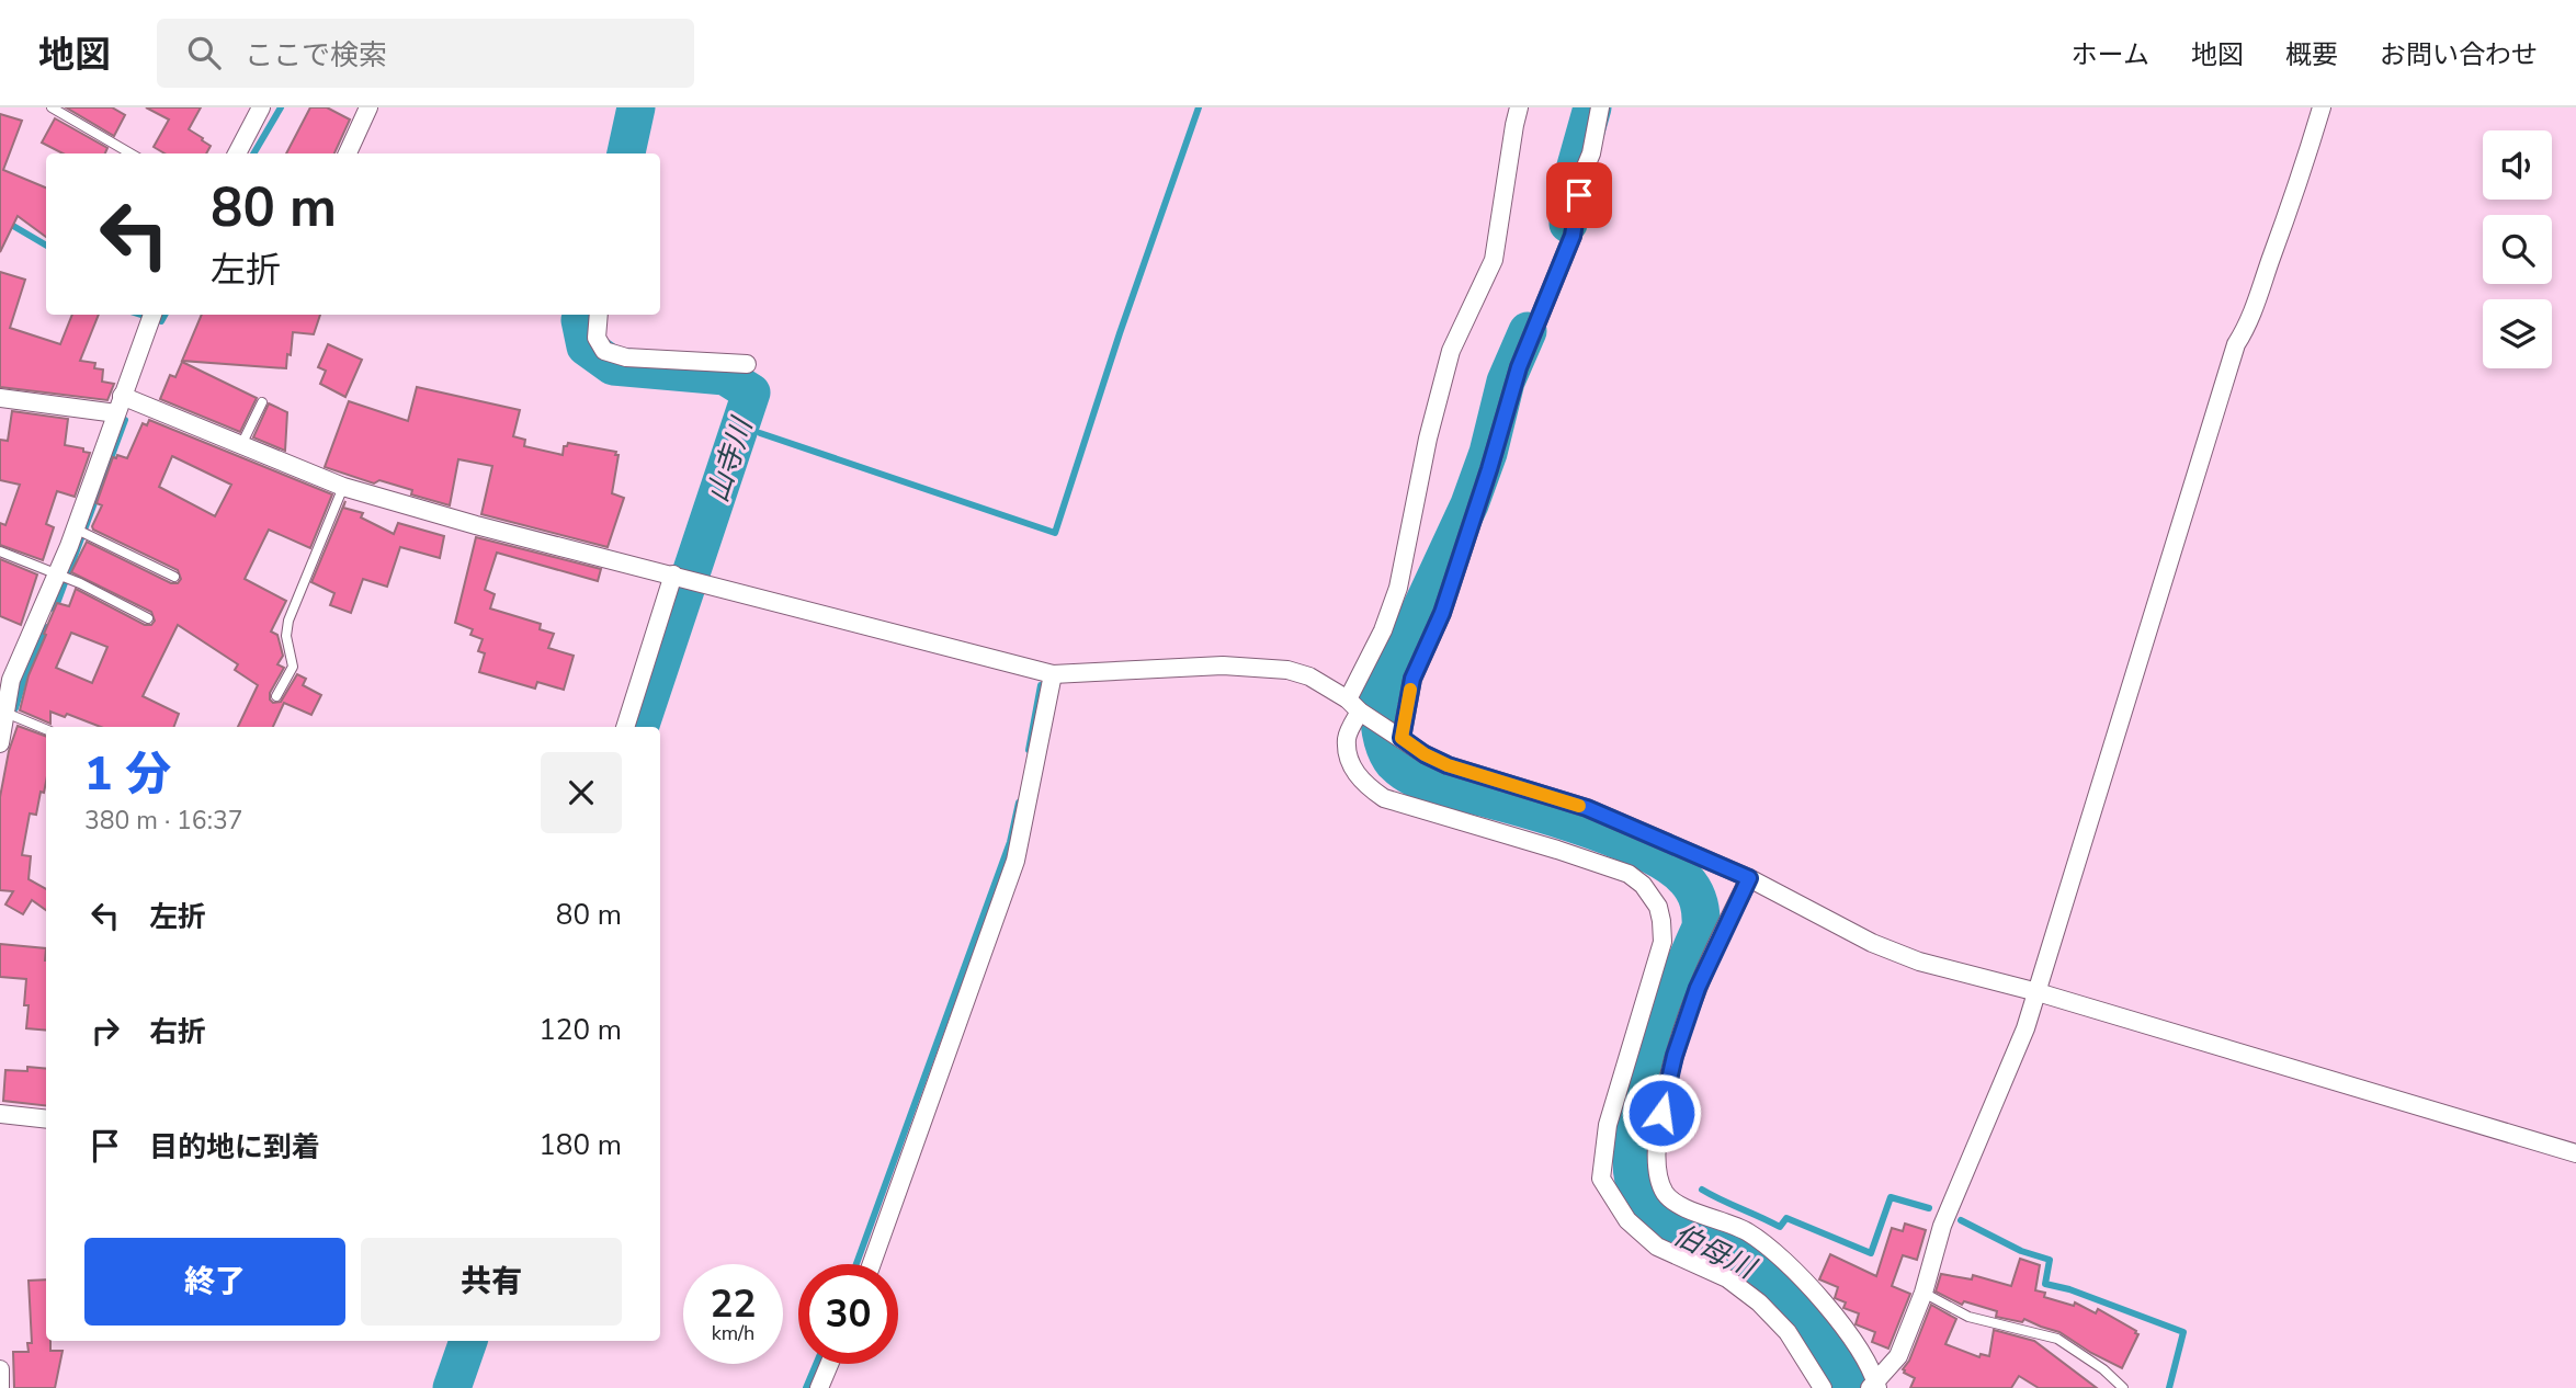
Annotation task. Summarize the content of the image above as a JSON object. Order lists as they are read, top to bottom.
{
  "water": ["山寺川", "伯母川"],
  "page": {
    "header": "地図",
    "search": "ここで検索",
    "nav": [
      "ホーム",
      "地図",
      "概要",
      "お問い合わせ"
    ],
    "turn": ["80 m", "左折"],
    "heading": ["1 分", "380 m · 16:37"],
    "list": [
      {
        "name": "左折",
        "value": "80 m"
      },
      {
        "name": "右折",
        "value": "120 m"
      },
      {
        "name": "目的地に到着",
        "value": "180 m"
      }
    ],
    "buttons": ["終了", "共有"],
    "speed": "22 km/h",
    "limit": "30"
  }
}
